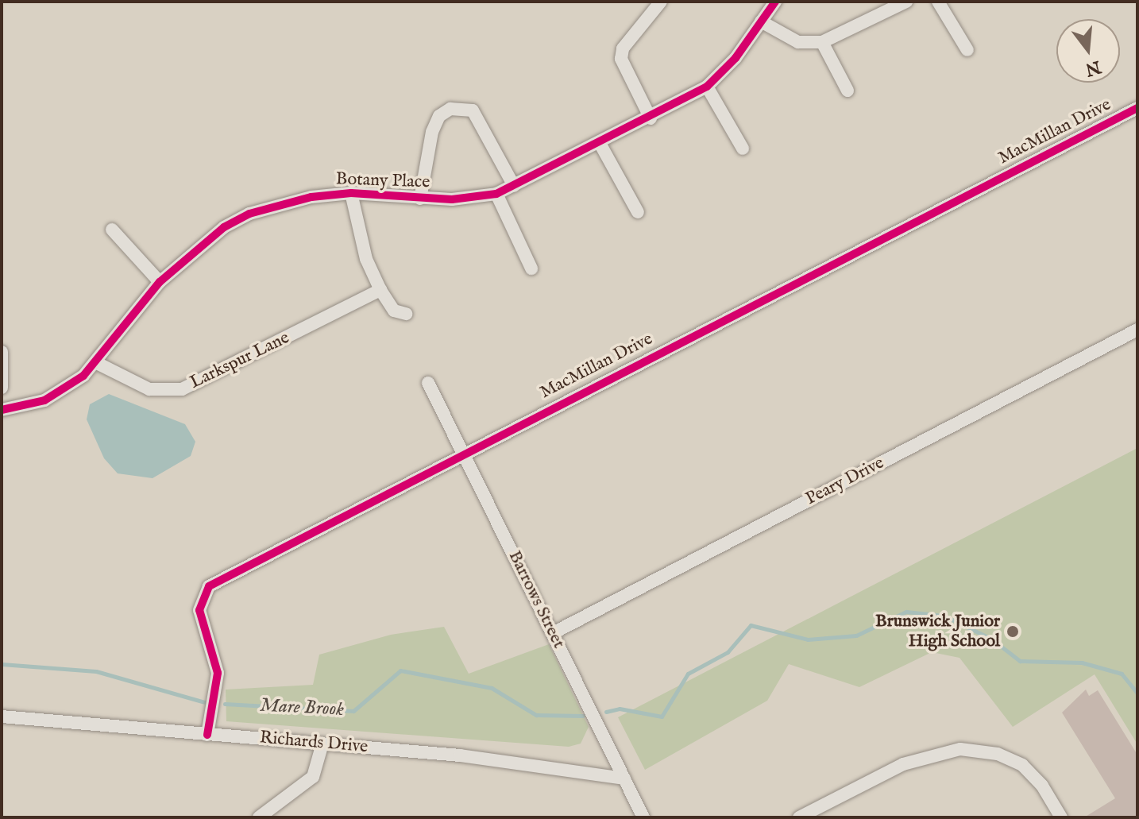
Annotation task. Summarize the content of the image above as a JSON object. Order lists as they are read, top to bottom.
{
  "streets": {
    "street": [
      "MacMillan Drive",
      "Botany Place",
      "Larkspur Lane",
      "Peary Drive",
      "Barrows Street",
      "Richards Drive"
    ]
  },
  "crossings": [
    ["MacMillan Drive", "Barrows Street"],
    ["MacMillan Drive", "Richards Drive"],
    ["Botany Place", "Larkspur Lane"],
    ["Peary Drive", "Barrows Street"],
    ["Barrows Street", "Richards Drive"]
  ],
  "water": ["Mare Brook"],
  "places": ["Brunswick Junior High School"],
  "north": "bottom"
}
